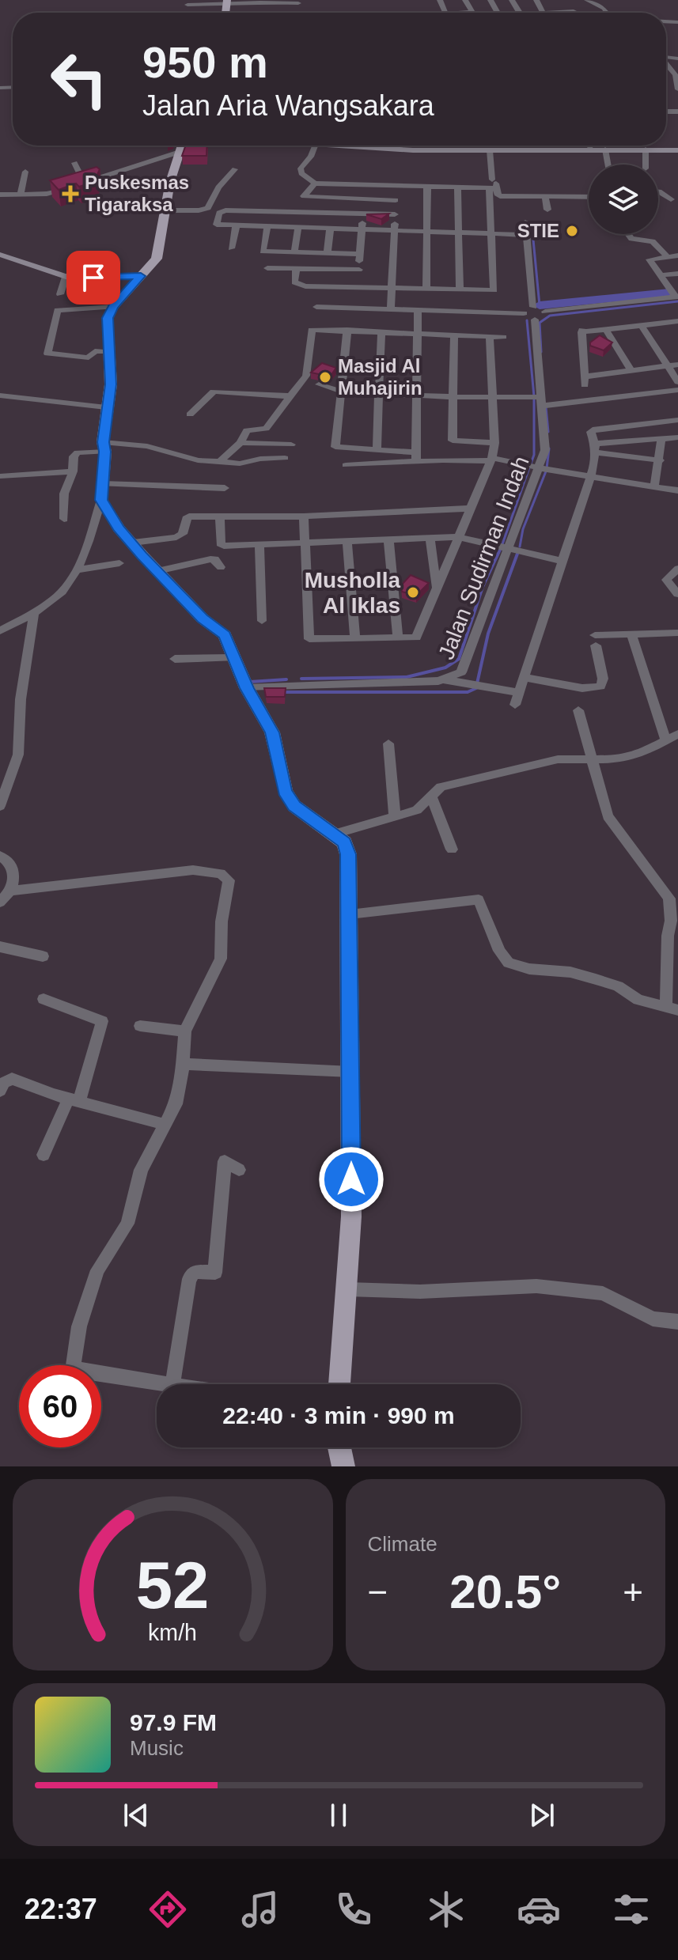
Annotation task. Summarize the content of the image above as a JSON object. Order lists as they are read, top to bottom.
{
  "streets": {
    "street": ["Jalan Sudirman Indah"]
  },
  "places": {
    "health": ["Puskesmas Tigaraksa"],
    "other": ["STIE", "Masjid Al Muhajirin", "Musholla Al Iklas"]
  },
  "page": {
    "turn": ["950 m", "Jalan Aria Wangsakara"],
    "limit": "60",
    "trip": "22:40 · 3 min · 990 m",
    "tile": "Climate",
    "heat": ["−", "20.5°", "+"],
    "song": ["97.9 FM", "Music"],
    "tabs": "22:37",
    "gauge": ["52", "km/h"]
  }
}
